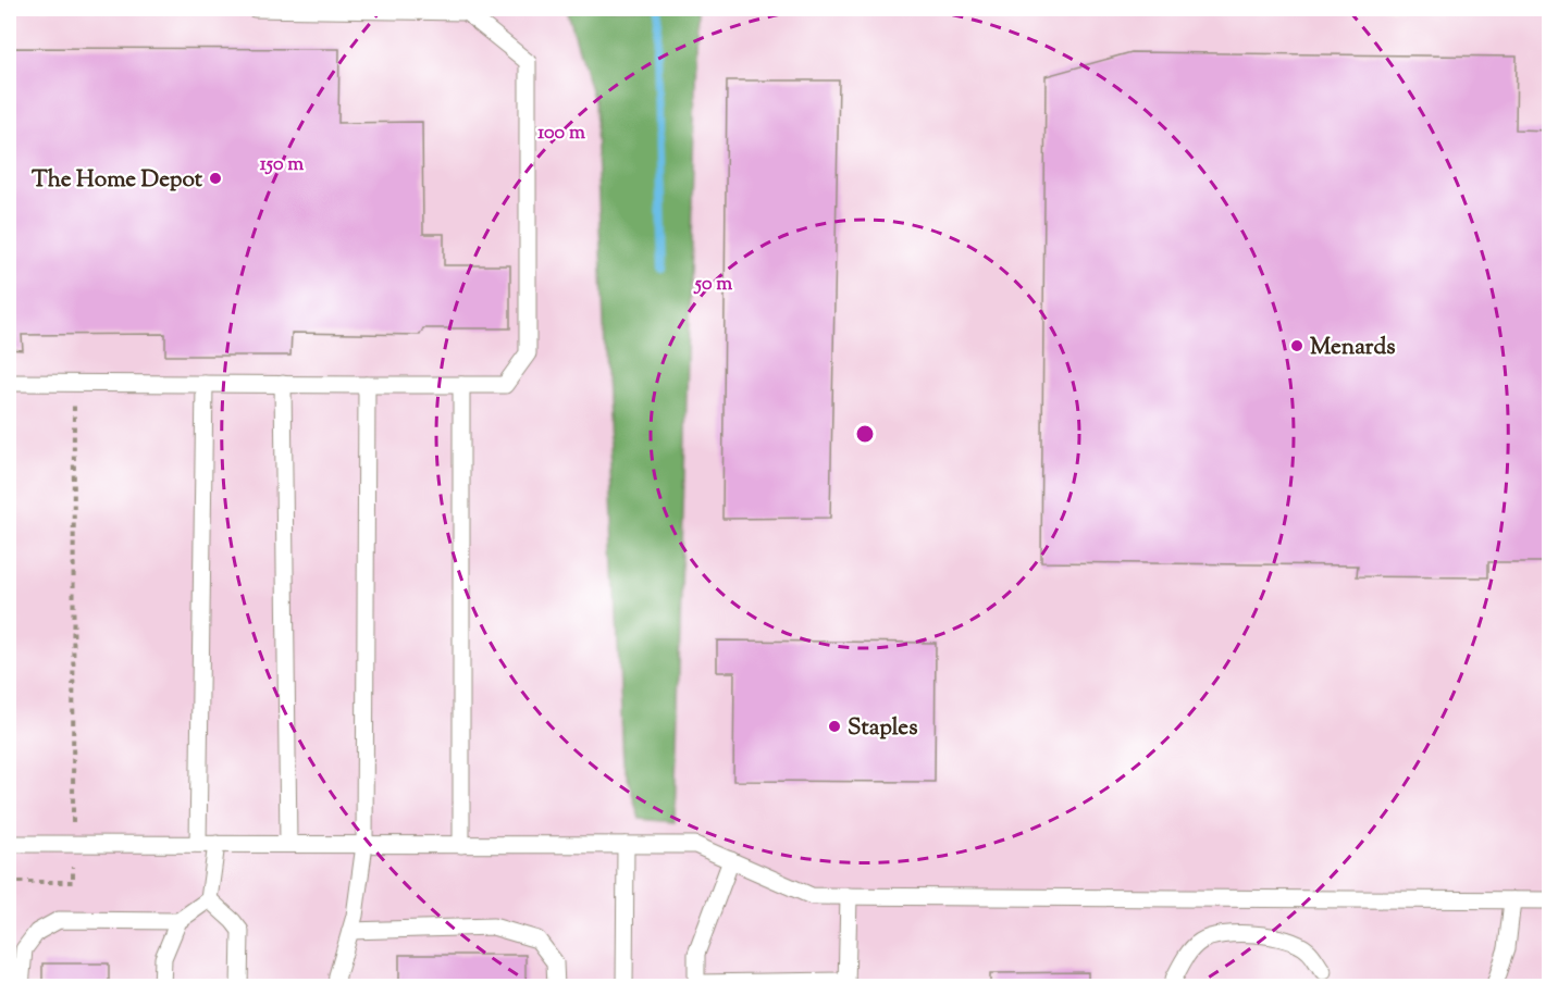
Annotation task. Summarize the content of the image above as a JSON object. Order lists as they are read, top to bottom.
{
  "places": ["The Home Depot", "Menards", "Staples"],
  "rings": ["100 m", "150 m", "50 m"]
}
